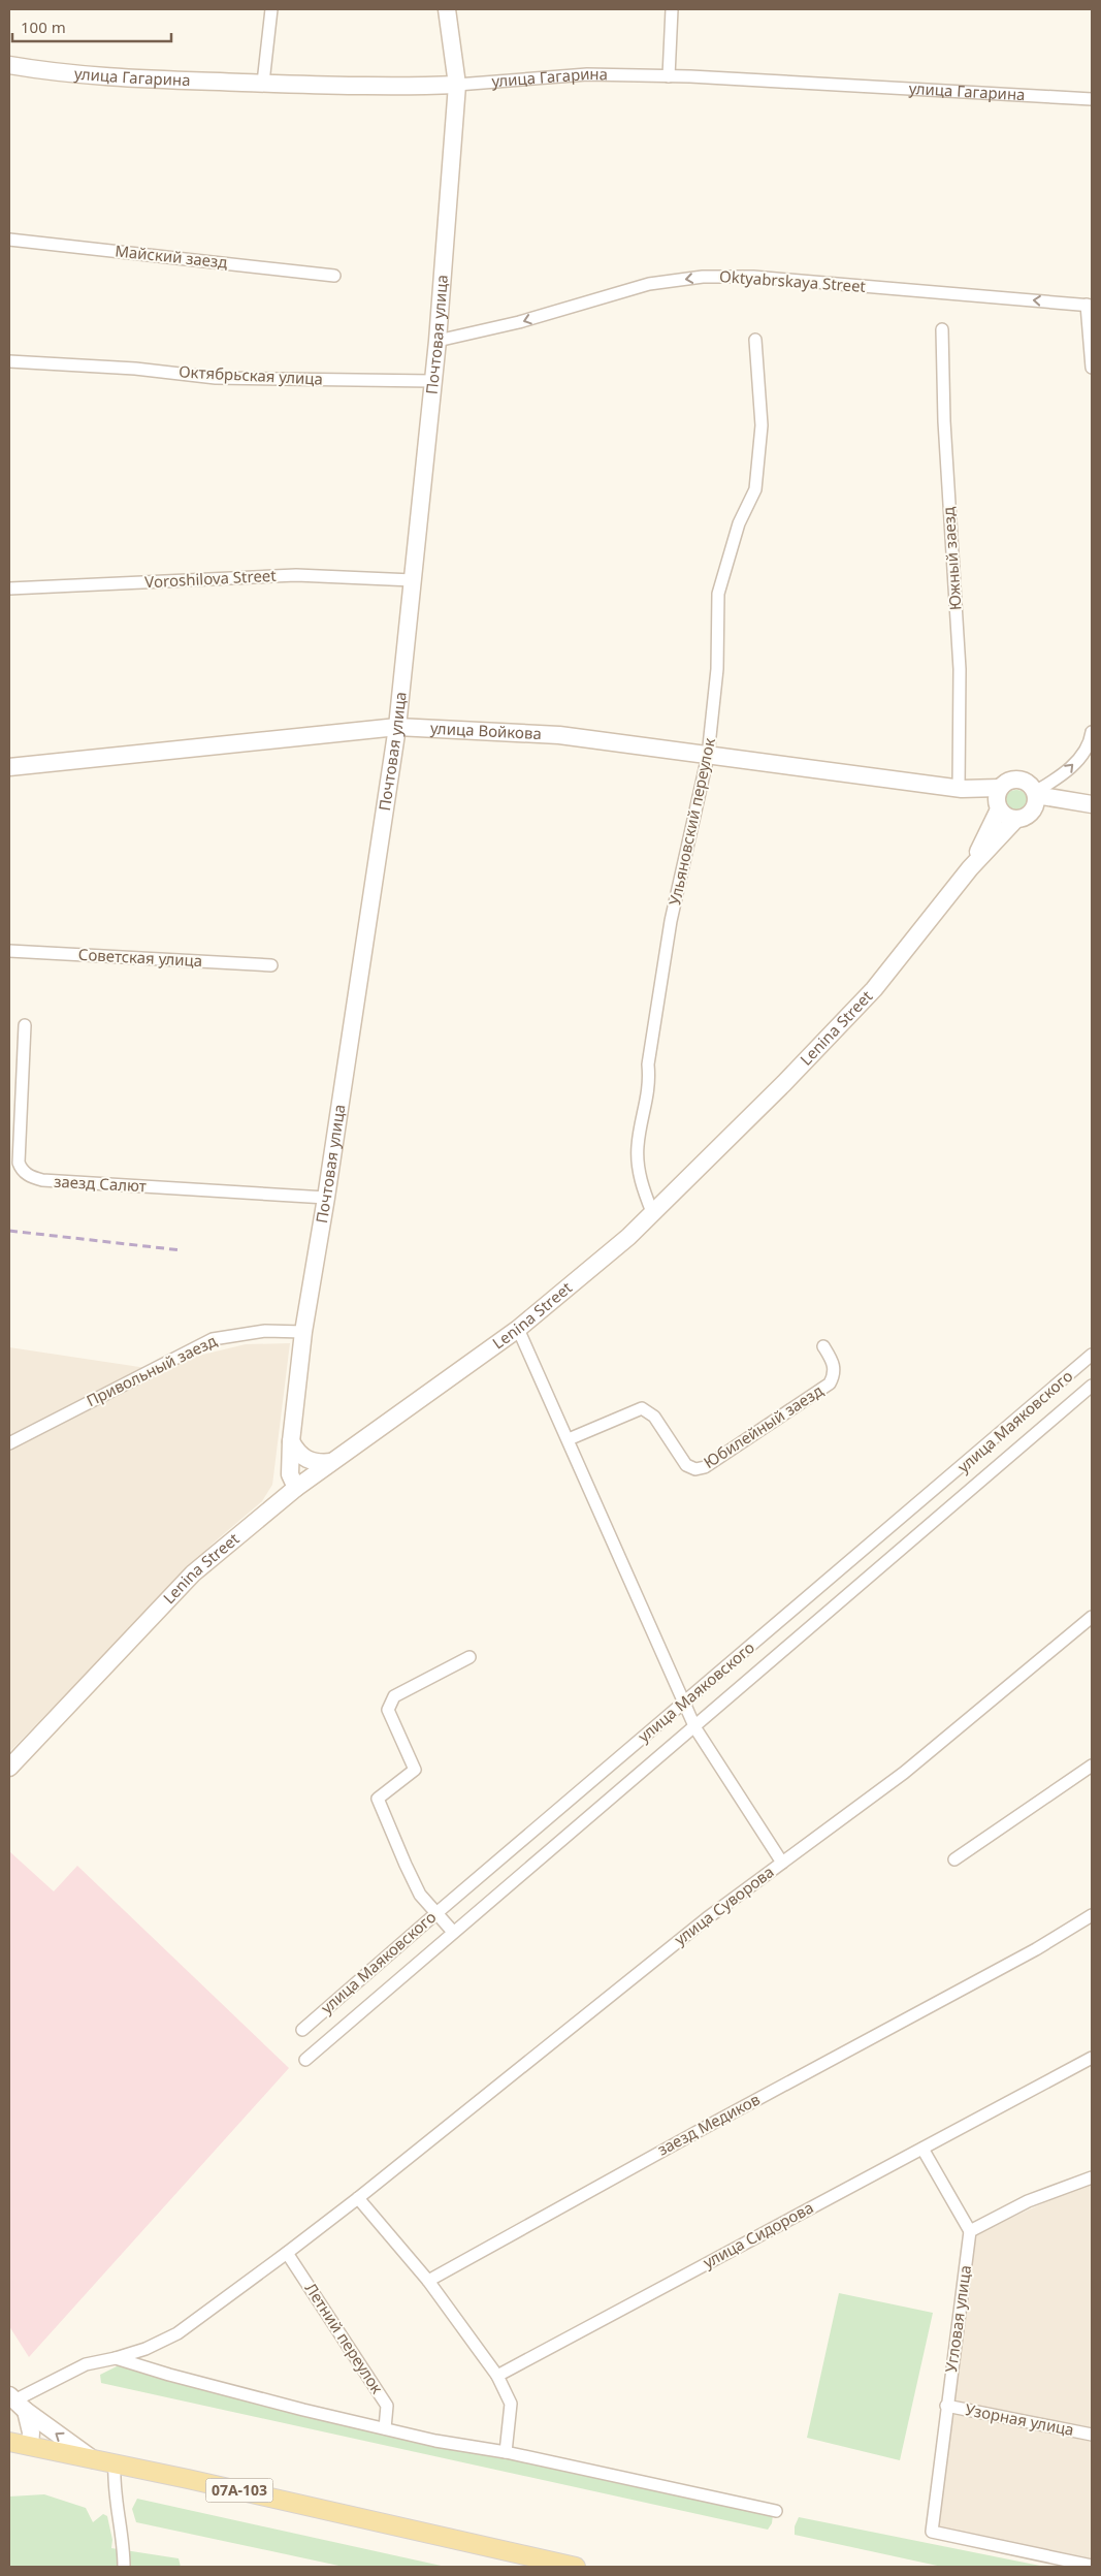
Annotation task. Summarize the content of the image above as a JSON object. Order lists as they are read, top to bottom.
{
  "streets": {
    "main road": [
      "улица Гагарина",
      "Почтовая улица",
      "улица Войкова",
      "Lenina Street",
      "07А-103"
    ],
    "street": [
      "Майский заезд",
      "Oktyabrskaya Street",
      "Октябрьская улица",
      "Южный заезд",
      "Voroshilova Street",
      "Ульяновский переулок",
      "Советская улица",
      "заезд Салют",
      "Привольный заезд",
      "улица Маяковского",
      "Юбилейный заезд",
      "улица Суворова",
      "заезд Медиков",
      "улица Сидорова",
      "Угловая улица",
      "Летний переулок",
      "Узорная улица"
    ]
  },
  "crossings": [
    ["улица Гагарина", "Почтовая улица"],
    ["Oktyabrskaya Street", "Почтовая улица"],
    ["Почтовая улица", "Октябрьская улица"],
    ["Почтовая улица", "Voroshilova Street"],
    ["Почтовая улица", "улица Войкова"],
    ["Почтовая улица", "Lenina Street"],
    ["Почтовая улица", "заезд Салют"],
    ["Почтовая улица", "Привольный заезд"],
    ["Южный заезд", "улица Войкова"],
    ["улица Войкова", "Ульяновский переулок"],
    ["улица Войкова", "Lenina Street"],
    ["Ульяновский переулок", "Lenina Street"],
    ["улица Суворова", "Летний переулок"],
    ["Угловая улица", "Узорная улица"]
  ],
  "one_way": ["Oktyabrskaya Street"],
  "scale_bar": "100 m"
}
